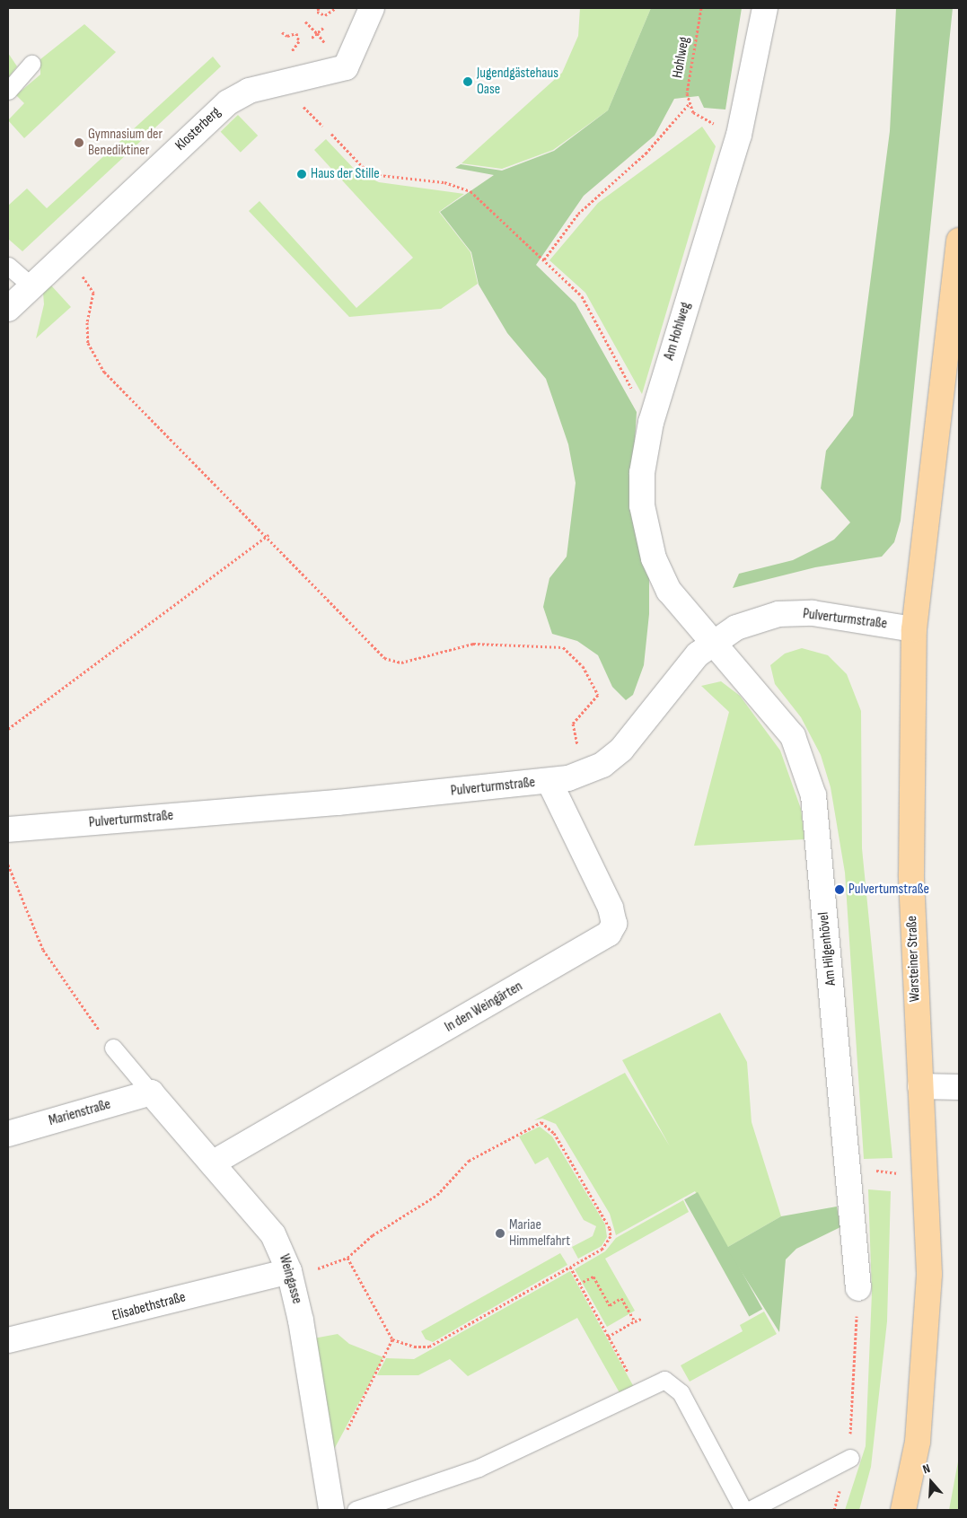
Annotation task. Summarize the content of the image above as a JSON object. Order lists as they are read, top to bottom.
{
  "streets": {
    "main road": ["Warsteiner Straße"],
    "street": [
      "Klosterberg",
      "Am Hohlweg",
      "Pulverturmstraße",
      "Am Hilgenhövel",
      "In den Weingärten",
      "Marienstraße",
      "Weingasse",
      "Elisabethstraße"
    ],
    "path": ["Hohlweg"]
  },
  "crossings": [
    ["Am Hohlweg", "Pulverturmstraße"],
    ["Am Hohlweg", "Am Hilgenhövel"],
    ["Pulverturmstraße", "Am Hilgenhövel"],
    ["Pulverturmstraße", "Warsteiner Straße"],
    ["Pulverturmstraße", "In den Weingärten"],
    ["In den Weingärten", "Weingasse"],
    ["Marienstraße", "Weingasse"],
    ["Weingasse", "Elisabethstraße"]
  ],
  "places": [
    "Jugendgästehaus Oase",
    "Gymnasium der Benediktiner",
    "Haus der Stille",
    "Pulvertumstraße",
    "Mariae Himmelfahrt"
  ],
  "north": "top"
}
